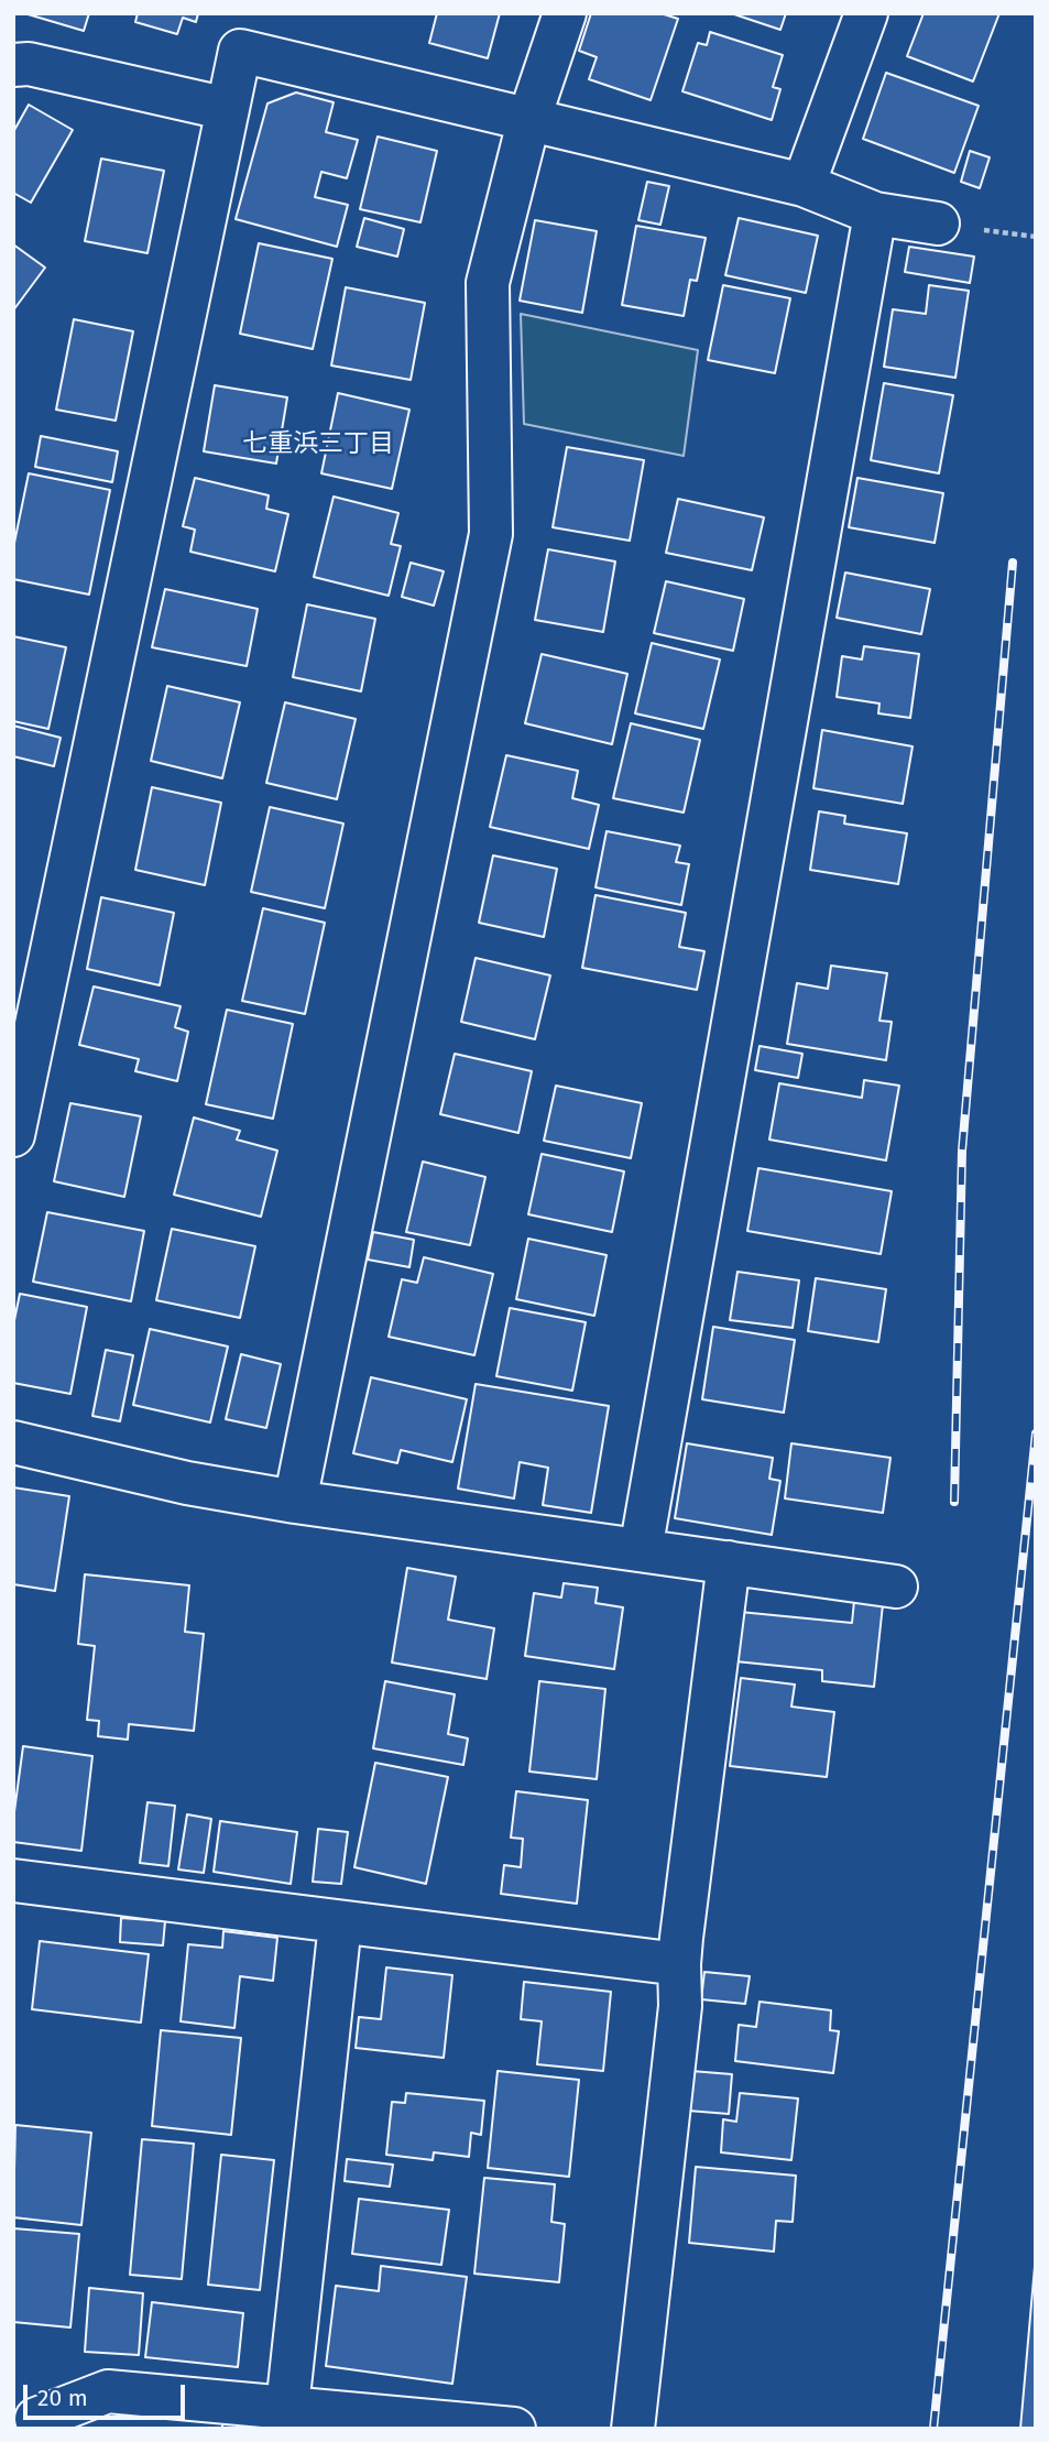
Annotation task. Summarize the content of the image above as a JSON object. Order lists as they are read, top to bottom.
{
  "districts": ["七重浜三丁目"],
  "scale_bar": "20 m"
}
